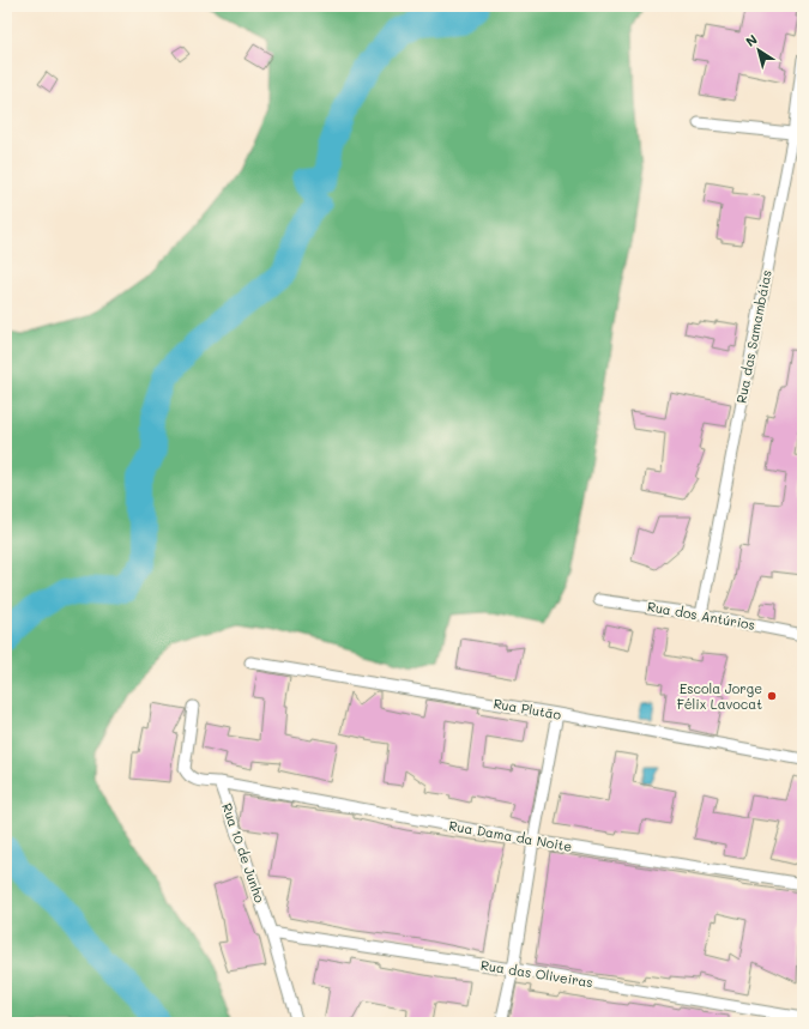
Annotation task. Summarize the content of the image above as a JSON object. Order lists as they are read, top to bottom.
{
  "streets": {
    "street": [
      "Rua das Samambáias",
      "Rua dos Antúrios",
      "Rua Plutão",
      "Rua Dama da Noite",
      "Rua 10 de Junho",
      "Rua das Oliveiras"
    ]
  },
  "crossings": [
    ["Rua das Samambáias", "Rua dos Antúrios"],
    ["Rua Dama da Noite", "Rua 10 de Junho"],
    ["Rua 10 de Junho", "Rua das Oliveiras"]
  ],
  "places": ["Escola Jorge Félix Lavocat"],
  "north": "top left"
}
